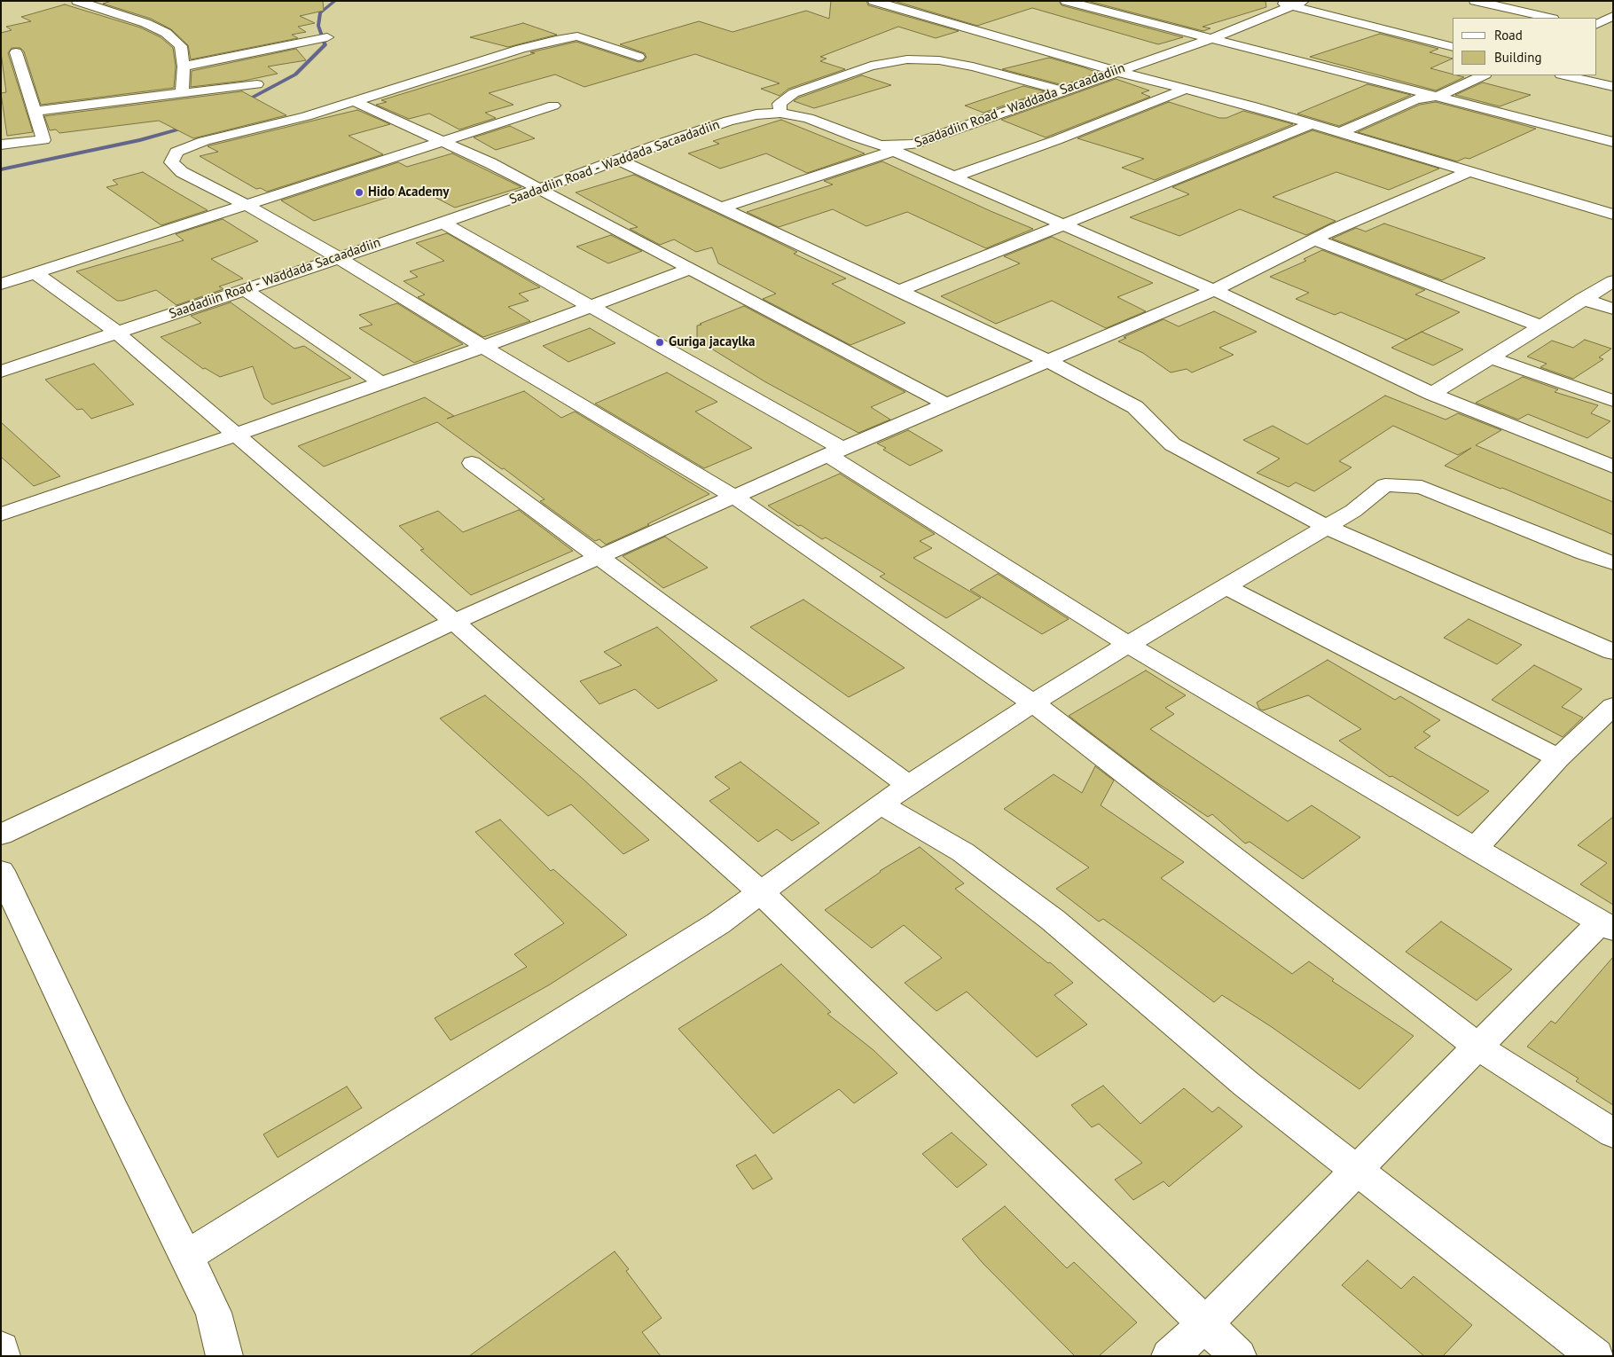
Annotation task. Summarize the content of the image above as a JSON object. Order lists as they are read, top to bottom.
{
  "streets": {
    "main road": ["Saadadiin Road - Waddada Sacaadadiin"]
  },
  "places": ["Hido Academy", "Guriga jacaylka"],
  "legend": ["Road", "Building"]
}
